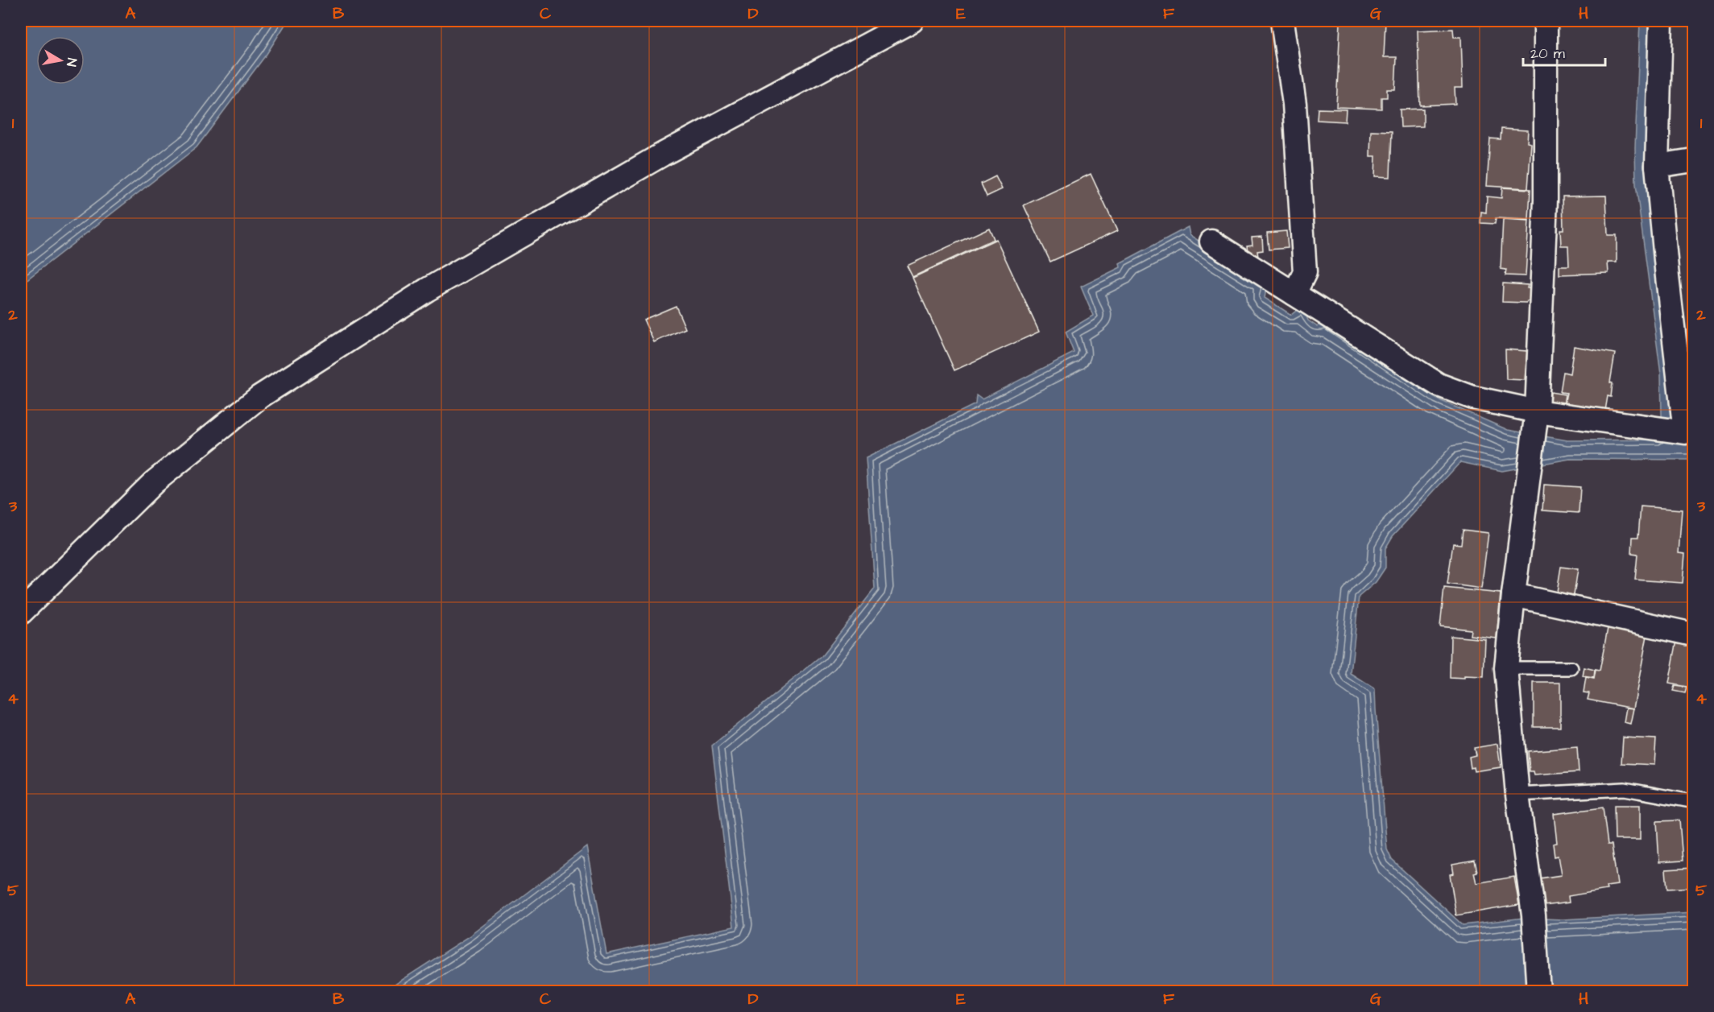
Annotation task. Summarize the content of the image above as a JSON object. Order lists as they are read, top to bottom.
{
  "scale_bar": "20 m",
  "north": "right",
  "grid": {
    "columns": [
      "A",
      "B",
      "C",
      "D",
      "E",
      "F",
      "G",
      "H"
    ],
    "rows": [
      "1",
      "2",
      "3",
      "4",
      "5"
    ]
  }
}
